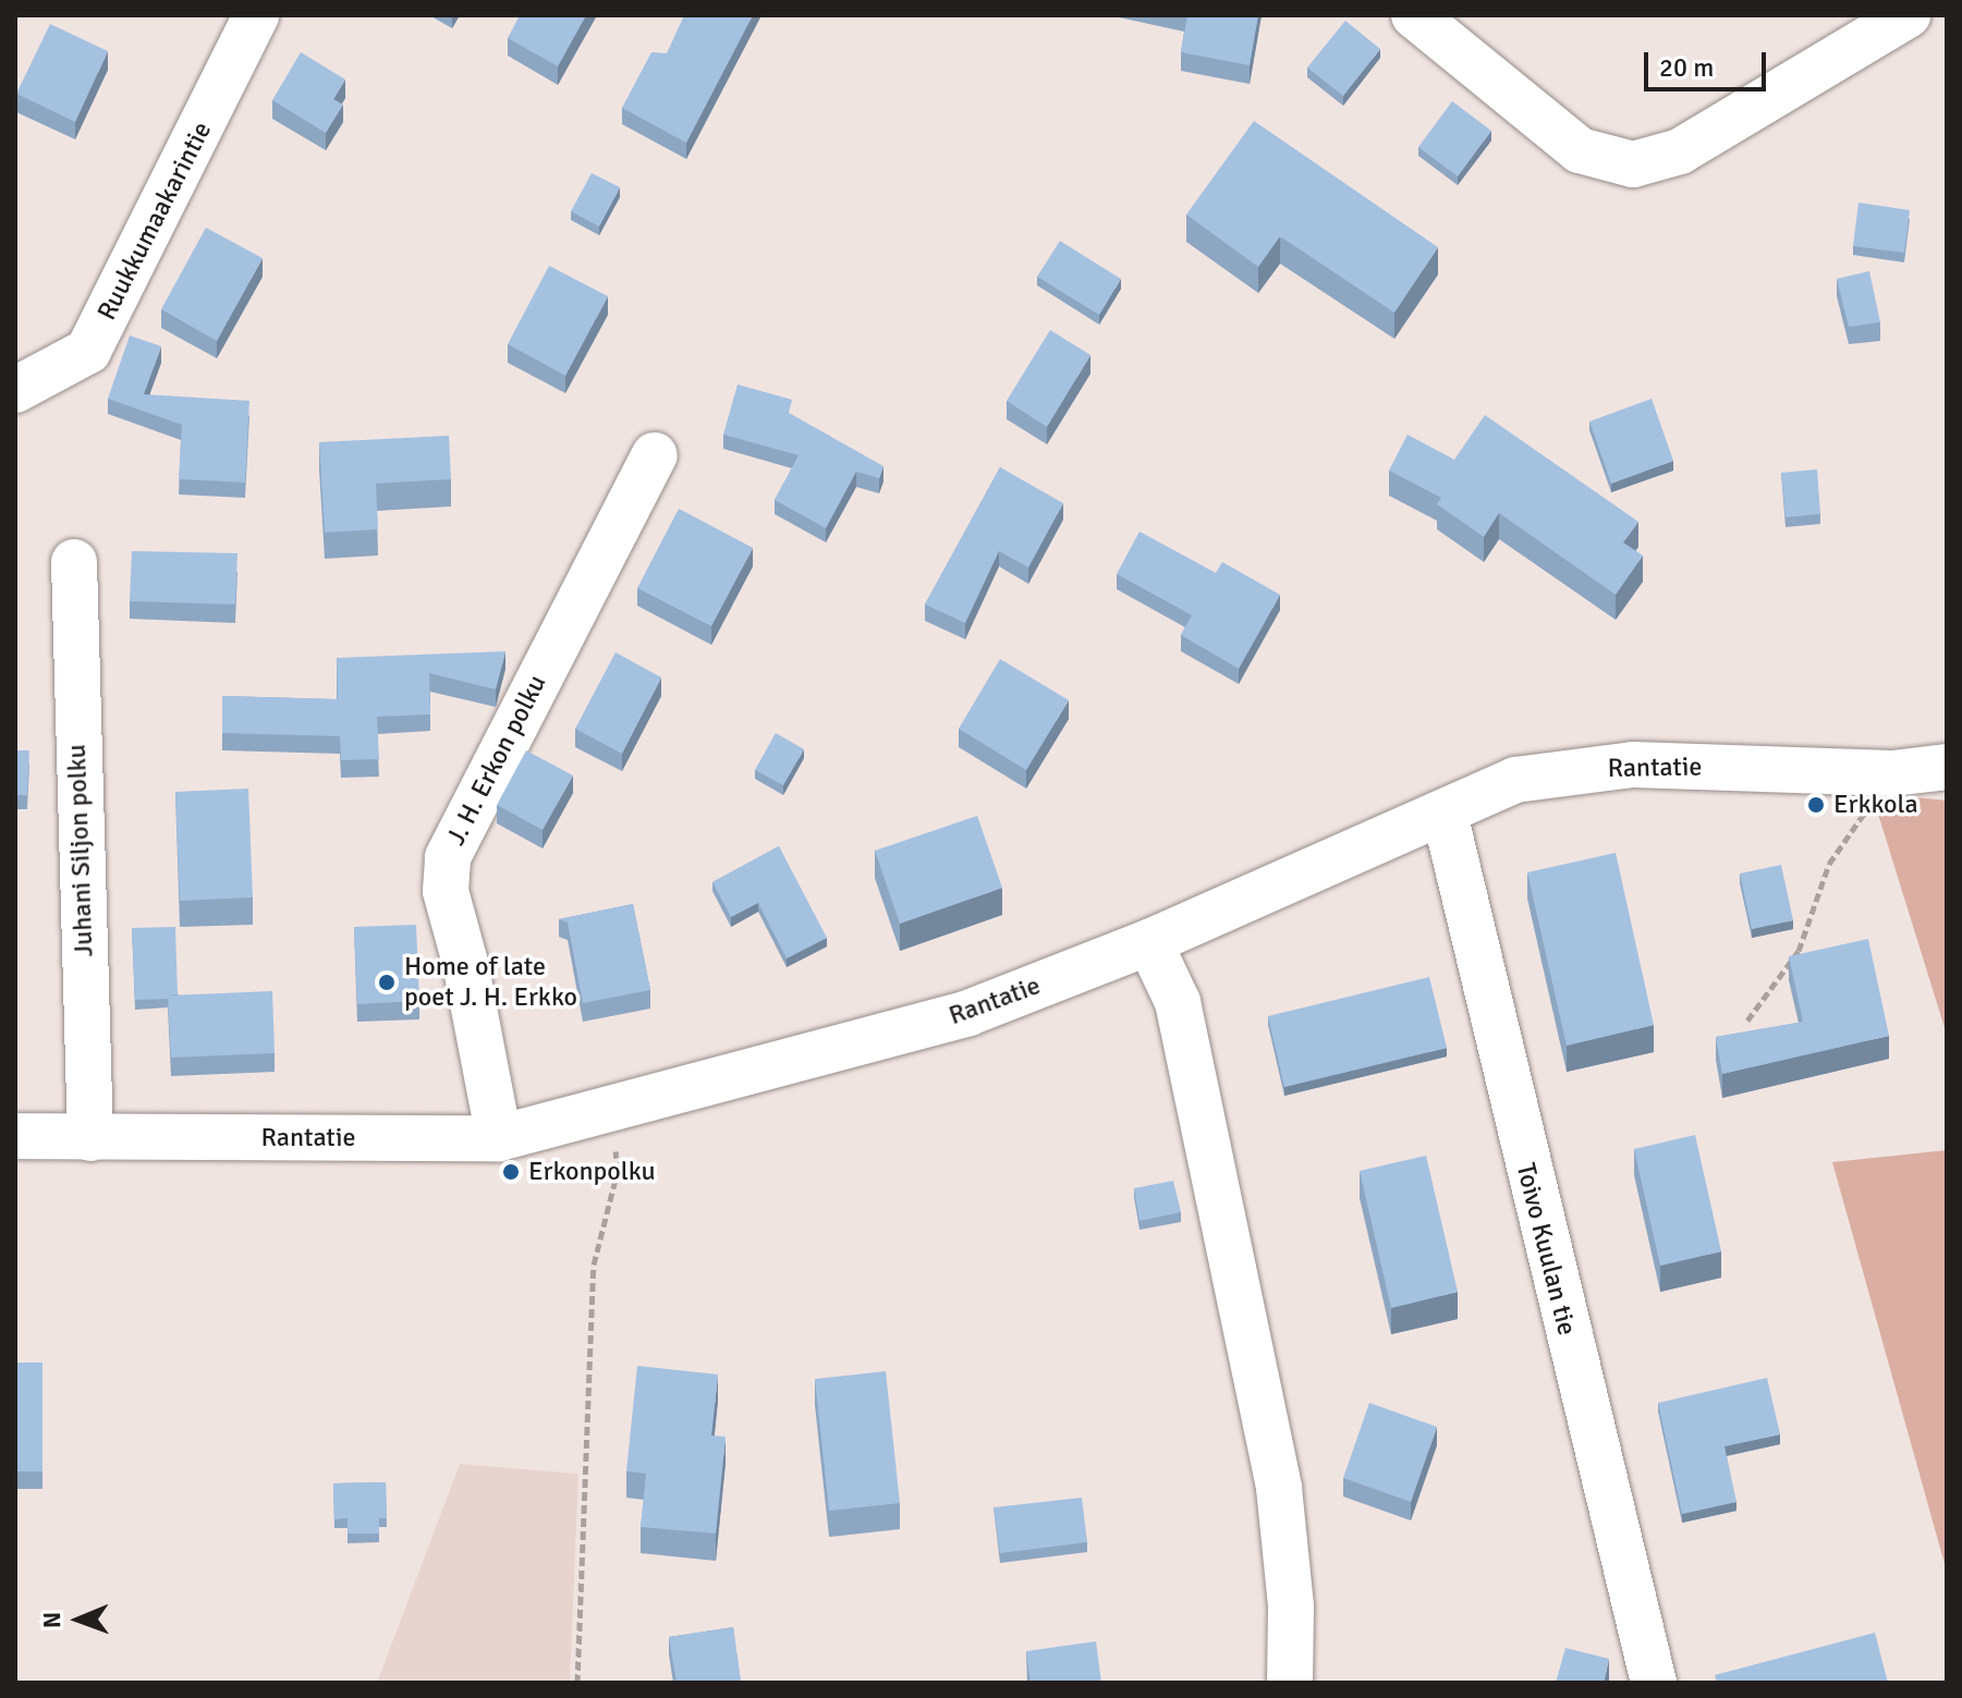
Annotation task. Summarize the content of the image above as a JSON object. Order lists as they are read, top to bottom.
{
  "streets": {
    "street": [
      "Ruukkumaakarintie",
      "J. H. Erkon polku",
      "Rantatie",
      "Juhani Siljon polku",
      "Toivo Kuulan tie"
    ]
  },
  "crossings": [
    ["J. H. Erkon polku", "Rantatie"],
    ["Rantatie", "Juhani Siljon polku"],
    ["Rantatie", "Toivo Kuulan tie"]
  ],
  "places": ["Erkkola", "Home of late poet J. H. Erkko", "Erkonpolku"],
  "scale_bar": "20 m",
  "north": "left"
}
